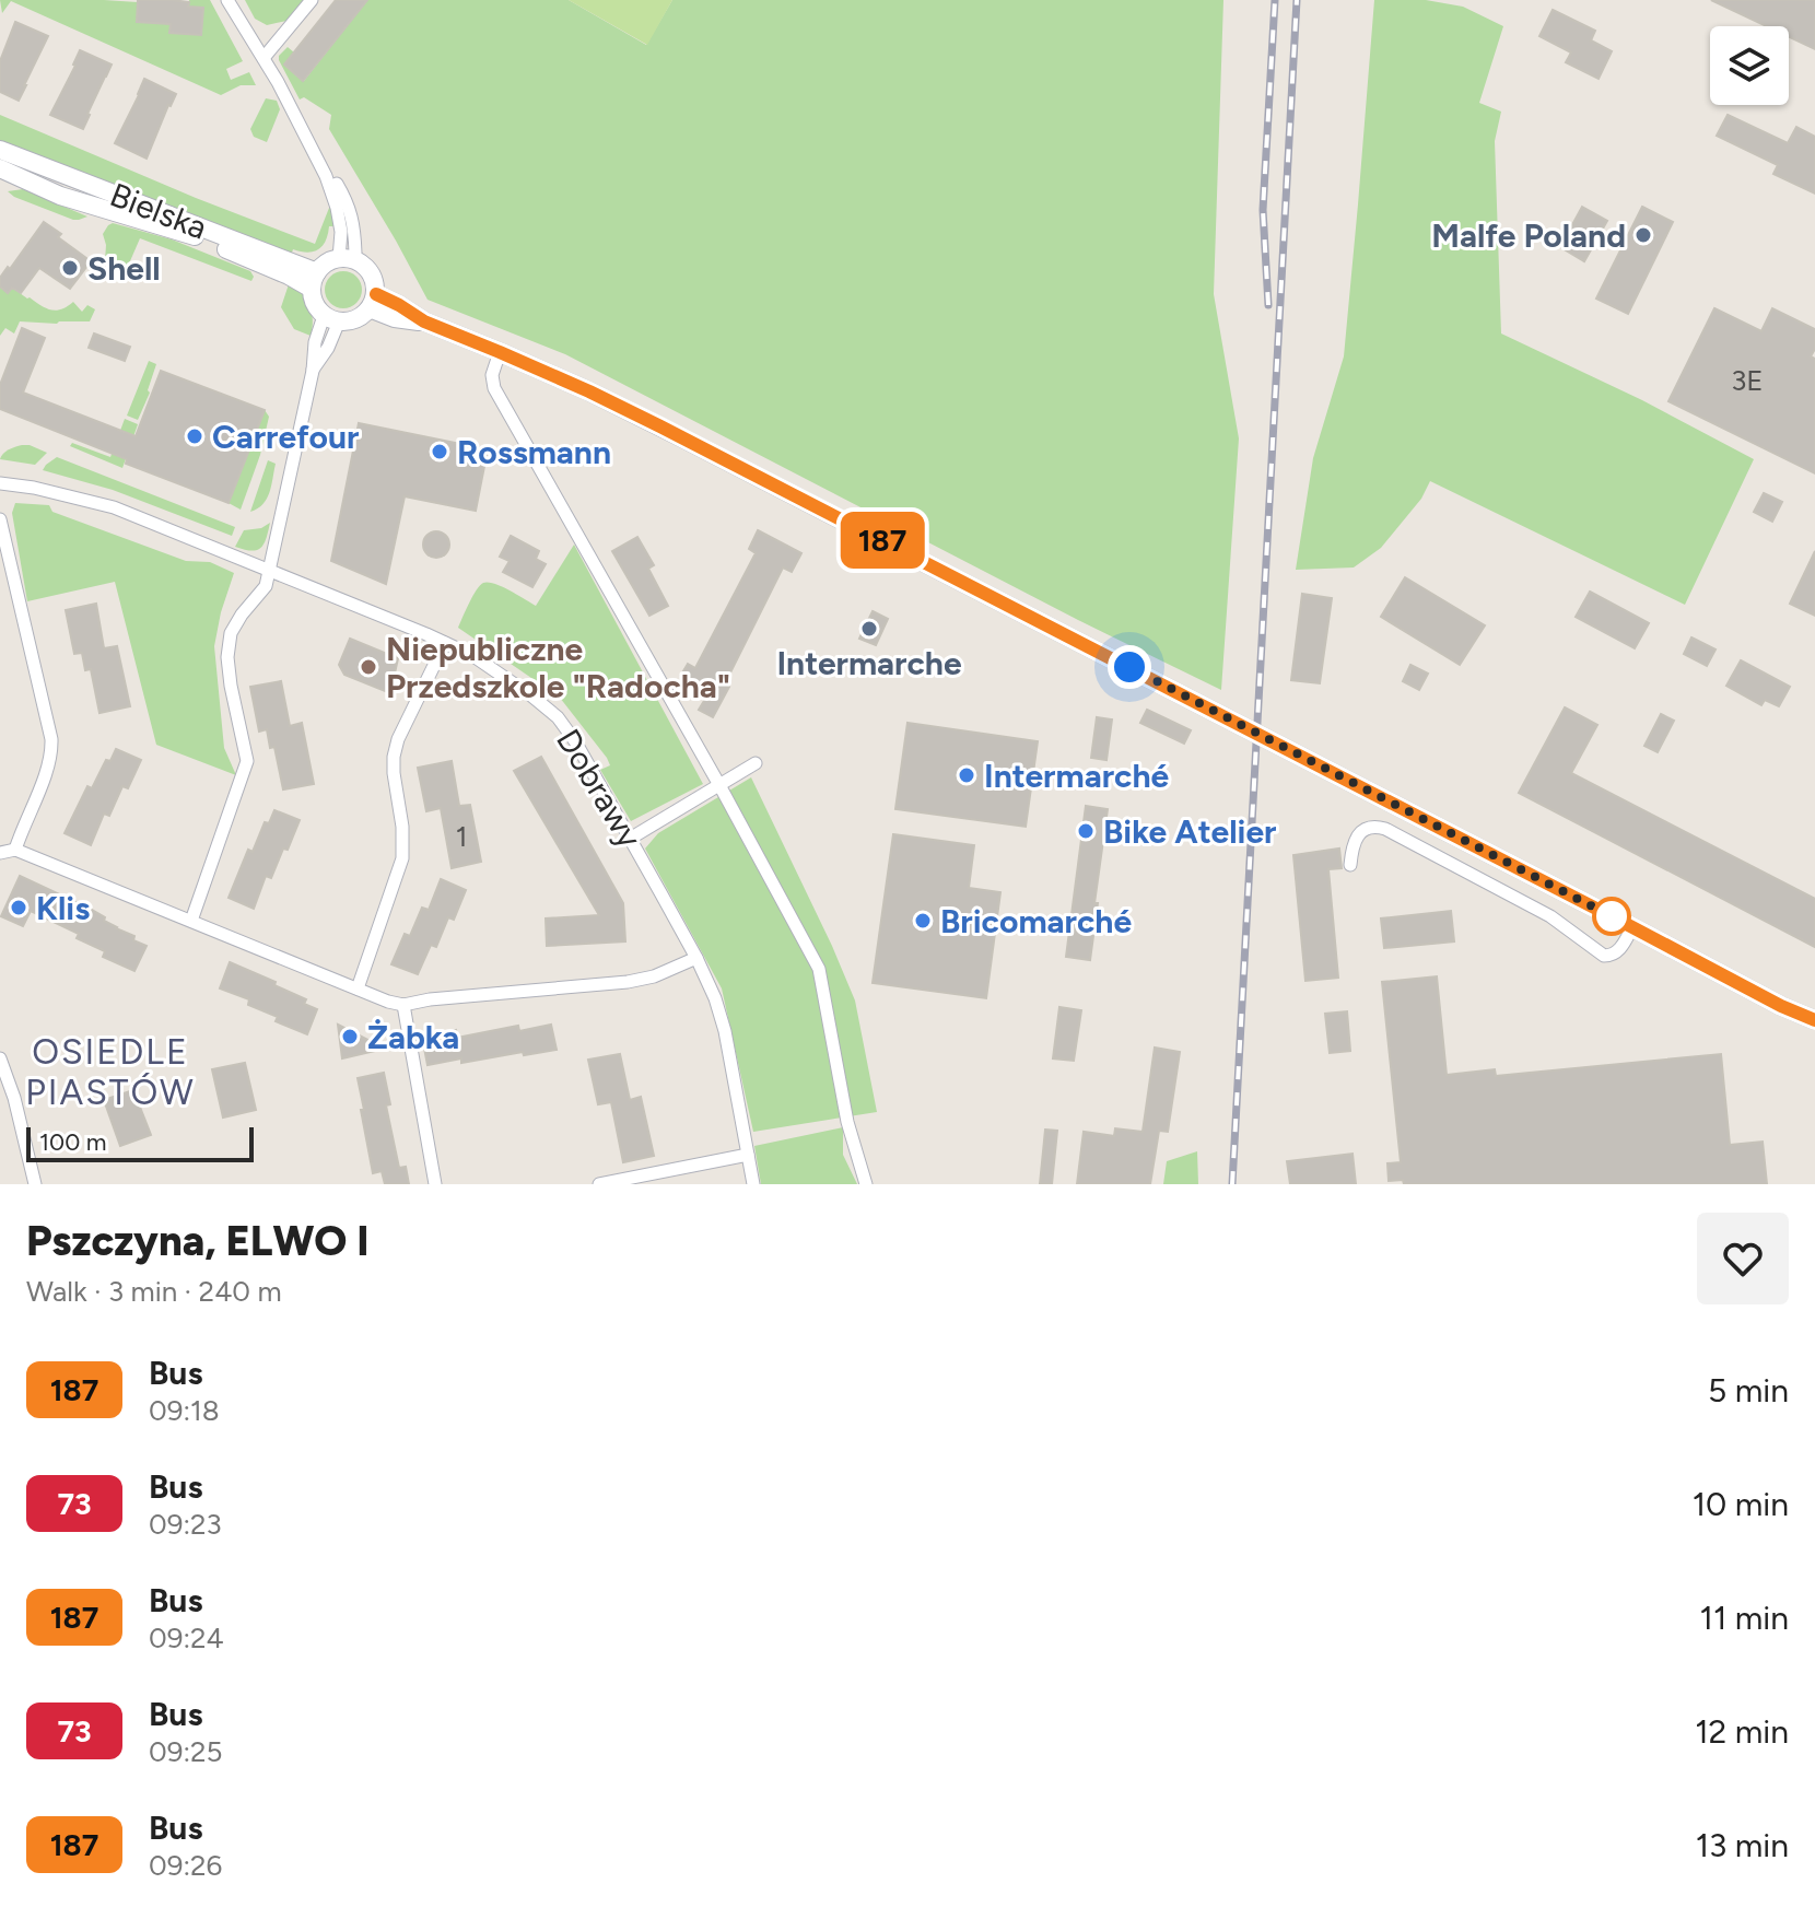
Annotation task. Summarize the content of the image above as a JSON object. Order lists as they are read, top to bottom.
{
  "streets": {
    "main road": ["Bielska"],
    "street": ["Dobrawy"]
  },
  "districts": ["OSIEDLE PIASTÓW"],
  "places": [
    "Malfe Poland",
    "Shell",
    "Carrefour",
    "Rossmann",
    "Intermarche",
    "Niepubliczne Przedszkole \"Radocha\"",
    "Intermarché",
    "Bike Atelier",
    "Klis",
    "Bricomarché",
    "Żabka"
  ],
  "lines": ["bus line 187"],
  "house_numbers": ["3E", "1"],
  "scale_bar": "100 m",
  "page": {
    "on_map": "187",
    "scale": "100 m",
    "heading": ["Pszczyna, ELWO I", "Walk · 3 min · 240 m"],
    "list": [
      {
        "mark": "187",
        "name": "Bus",
        "note": "09:18",
        "value": "5 min"
      },
      {
        "mark": "73",
        "name": "Bus",
        "note": "09:23",
        "value": "10 min"
      },
      {
        "mark": "187",
        "name": "Bus",
        "note": "09:24",
        "value": "11 min"
      },
      {
        "mark": "73",
        "name": "Bus",
        "note": "09:25",
        "value": "12 min"
      },
      {
        "mark": "187",
        "name": "Bus",
        "note": "09:26",
        "value": "13 min"
      }
    ]
  }
}
